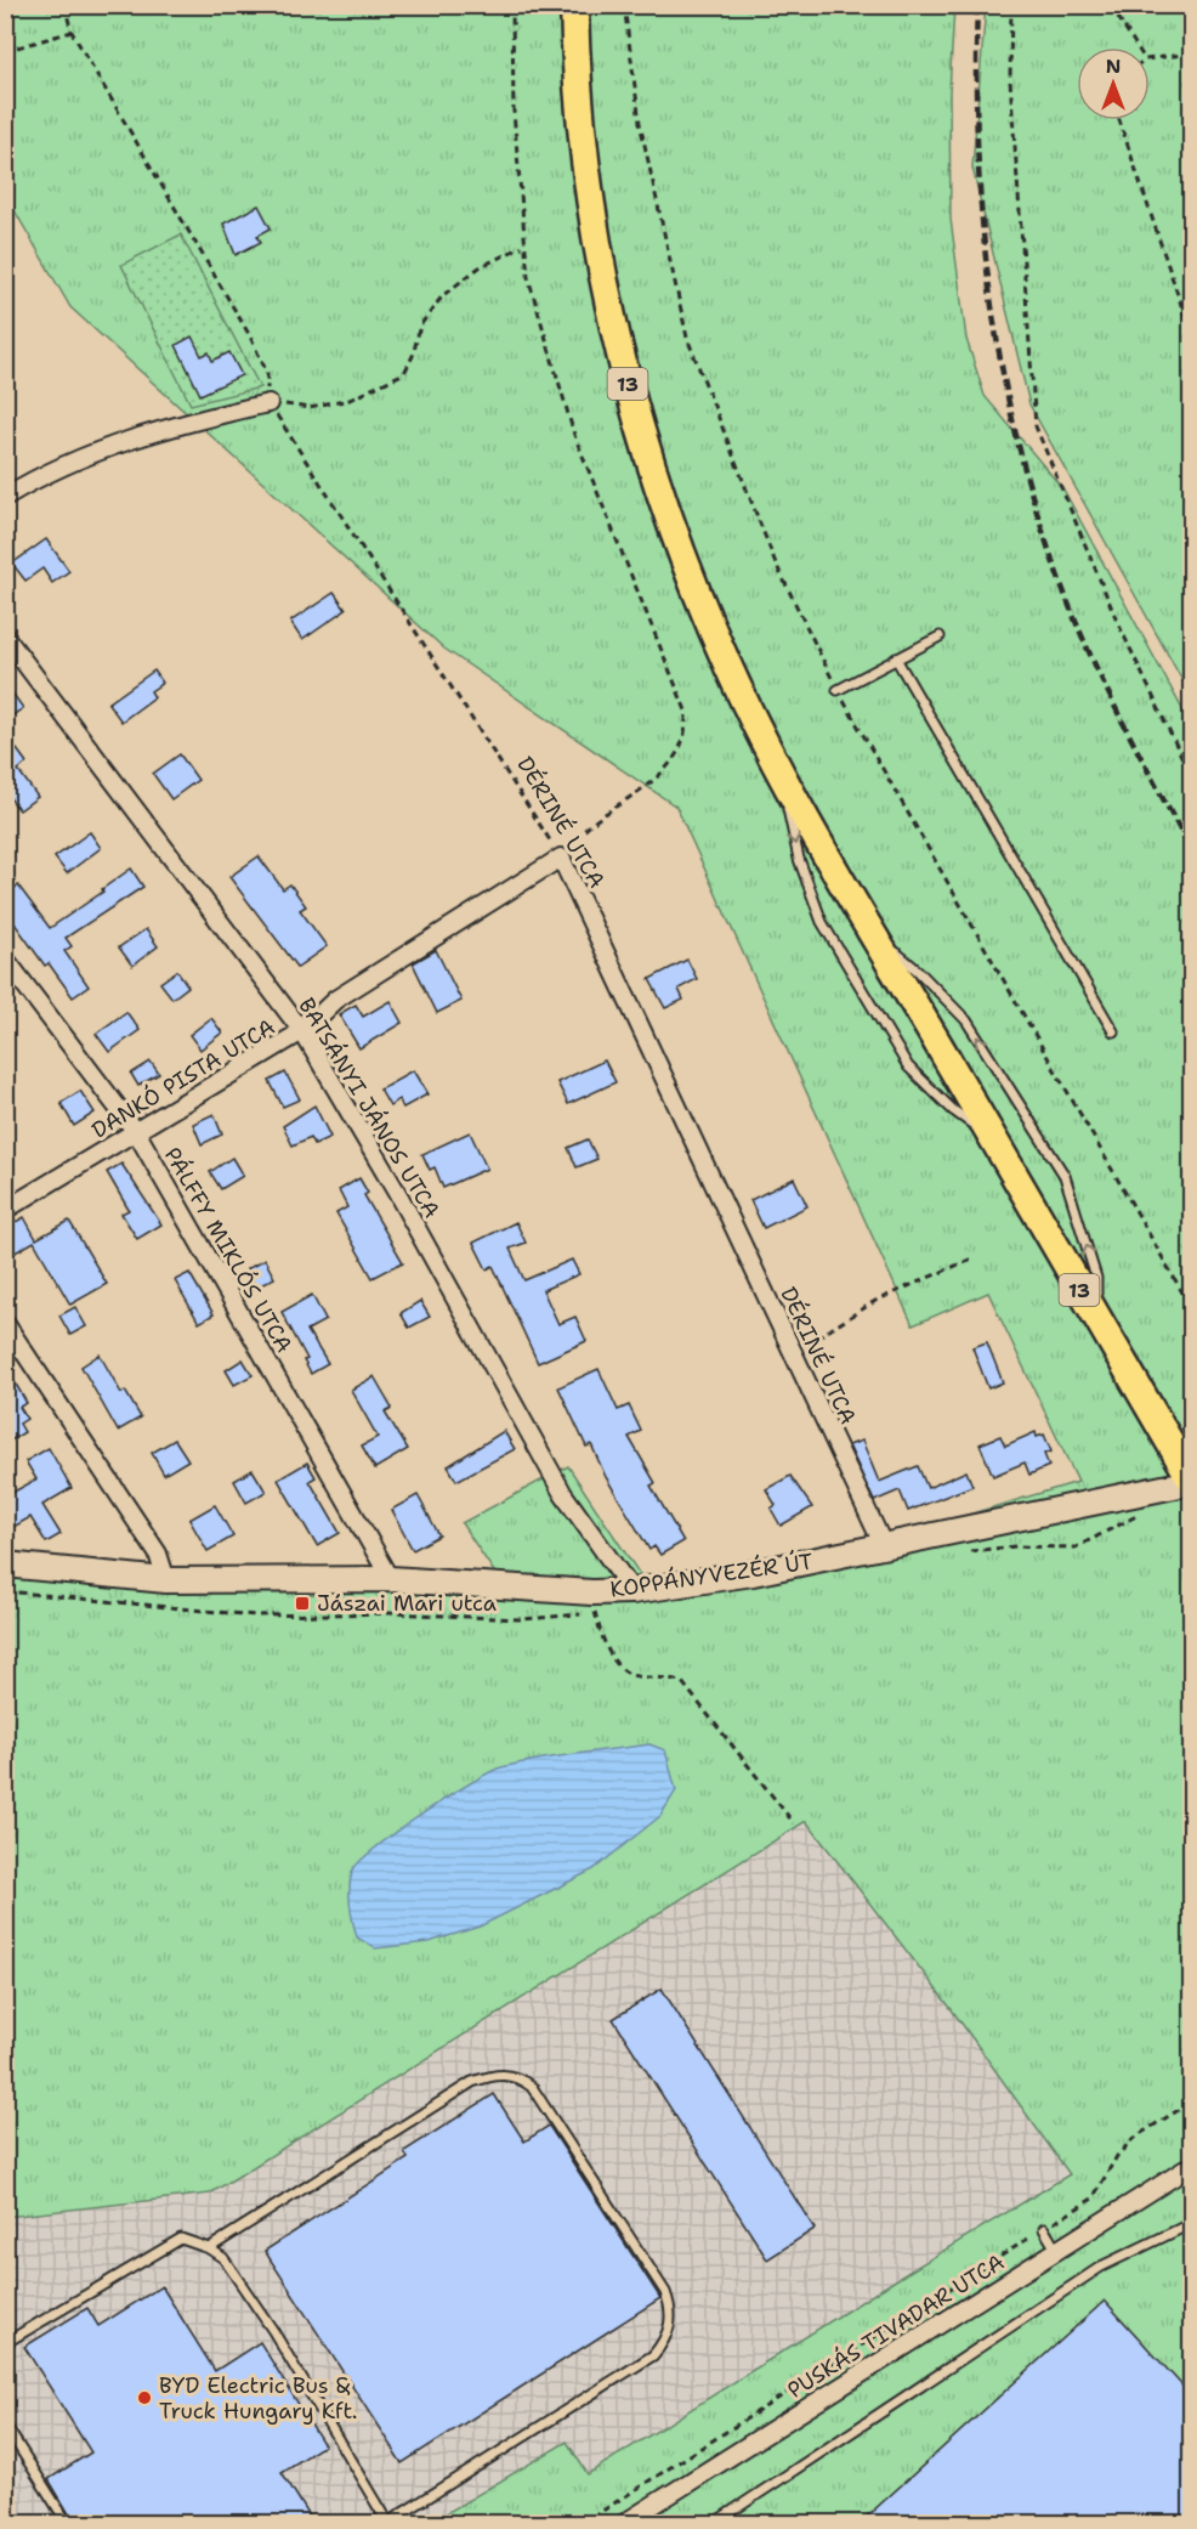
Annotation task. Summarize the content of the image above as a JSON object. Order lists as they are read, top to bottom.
{
  "streets": {
    "main road": ["13"],
    "street": [
      "DÉRINÉ UTCA",
      "DANKÓ PISTA UTCA",
      "BATSÁNYI JÁNOS UTCA",
      "PÁLFFY MIKLÓS UTCA",
      "KOPPÁNYVEZÉR ÚT",
      "PUSKÁS TIVADAR UTCA"
    ]
  },
  "crossings": [
    ["13", "KOPPÁNYVEZÉR ÚT"],
    ["DÉRINÉ UTCA", "DANKÓ PISTA UTCA"],
    ["DÉRINÉ UTCA", "KOPPÁNYVEZÉR ÚT"],
    ["DANKÓ PISTA UTCA", "BATSÁNYI JÁNOS UTCA"],
    ["DANKÓ PISTA UTCA", "PÁLFFY MIKLÓS UTCA"],
    ["BATSÁNYI JÁNOS UTCA", "KOPPÁNYVEZÉR ÚT"],
    ["PÁLFFY MIKLÓS UTCA", "KOPPÁNYVEZÉR ÚT"]
  ],
  "places": {
    "transit": ["Jászai Mari utca"],
    "other": ["BYD Electric Bus & Truck Hungary Kft."]
  },
  "north": "top"
}
